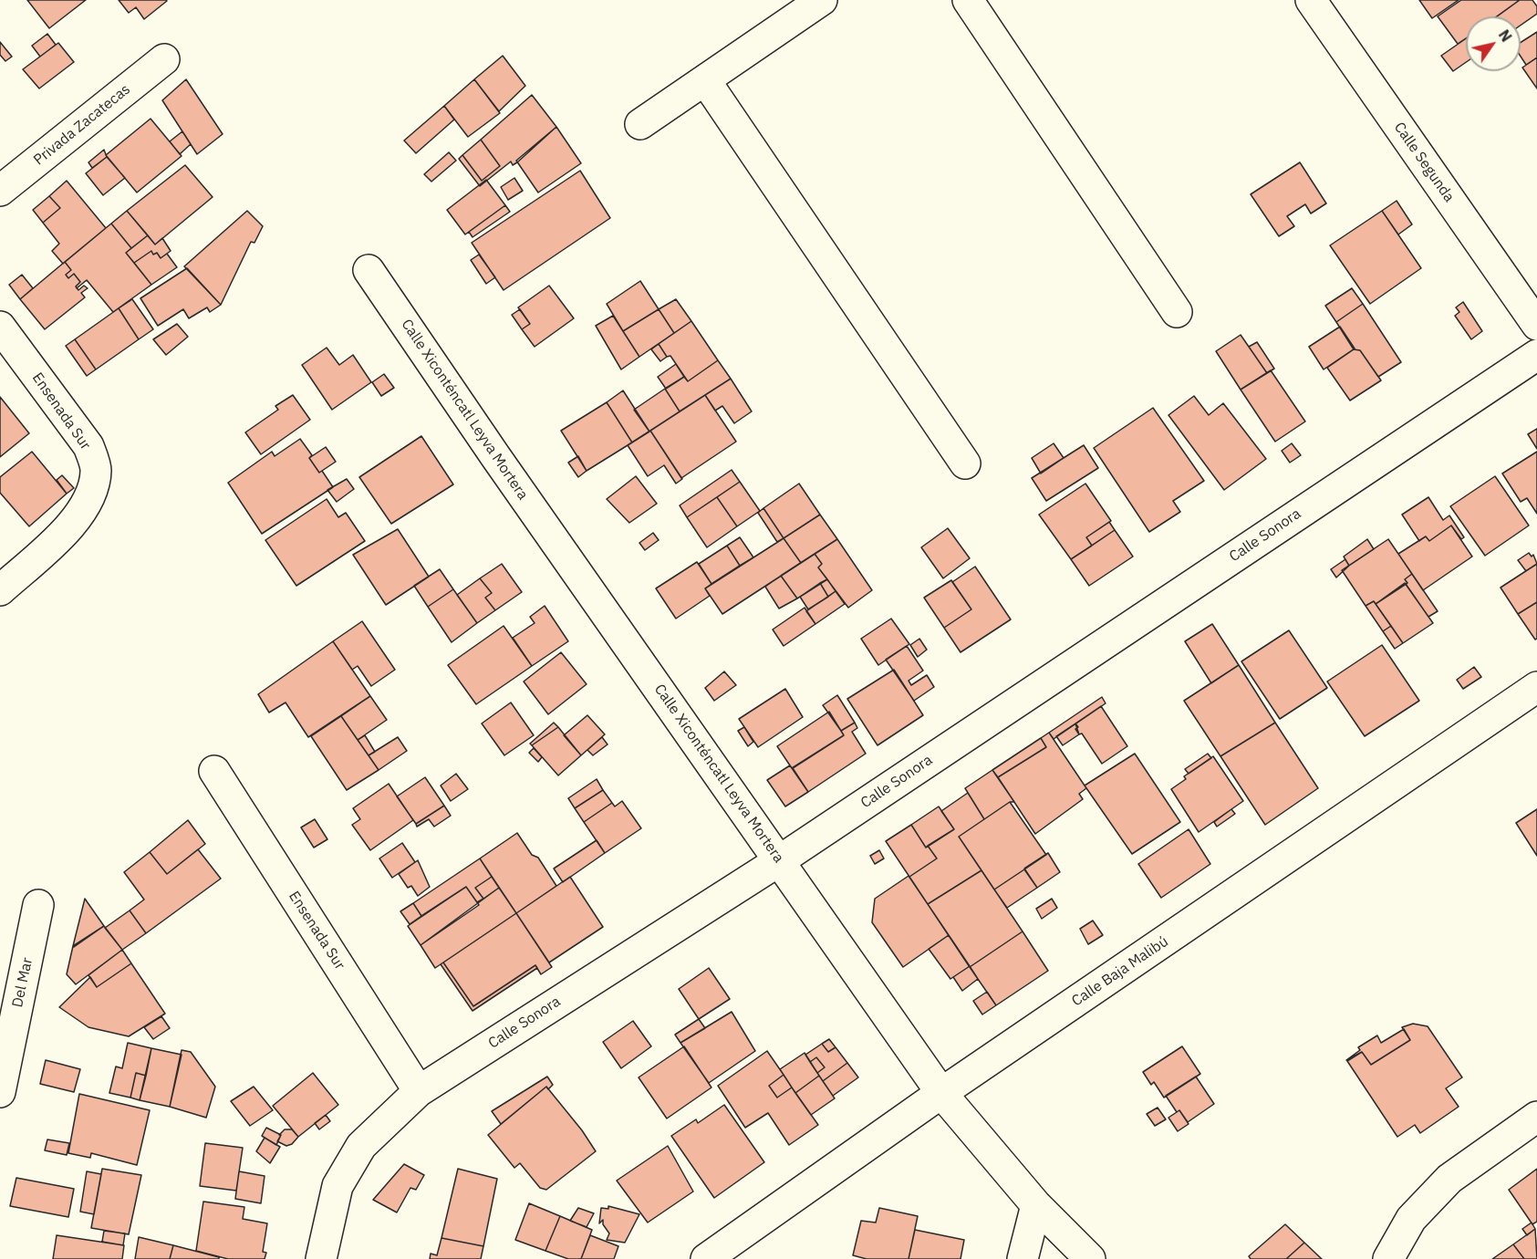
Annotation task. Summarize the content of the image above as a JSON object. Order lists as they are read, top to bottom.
{
  "streets": {
    "street": [
      "Privada Zacatecas",
      "Calle Segunda",
      "Calle Xiconténcatl Leyva Mortera",
      "Ensenada Sur",
      "Calle Sonora",
      "Calle Baja Malibú",
      "Del Mar"
    ]
  },
  "crossings": [
    ["Calle Xiconténcatl Leyva Mortera", "Calle Sonora"],
    ["Calle Xiconténcatl Leyva Mortera", "Calle Baja Malibú"],
    ["Ensenada Sur", "Calle Sonora"]
  ],
  "north": "top right"
}
